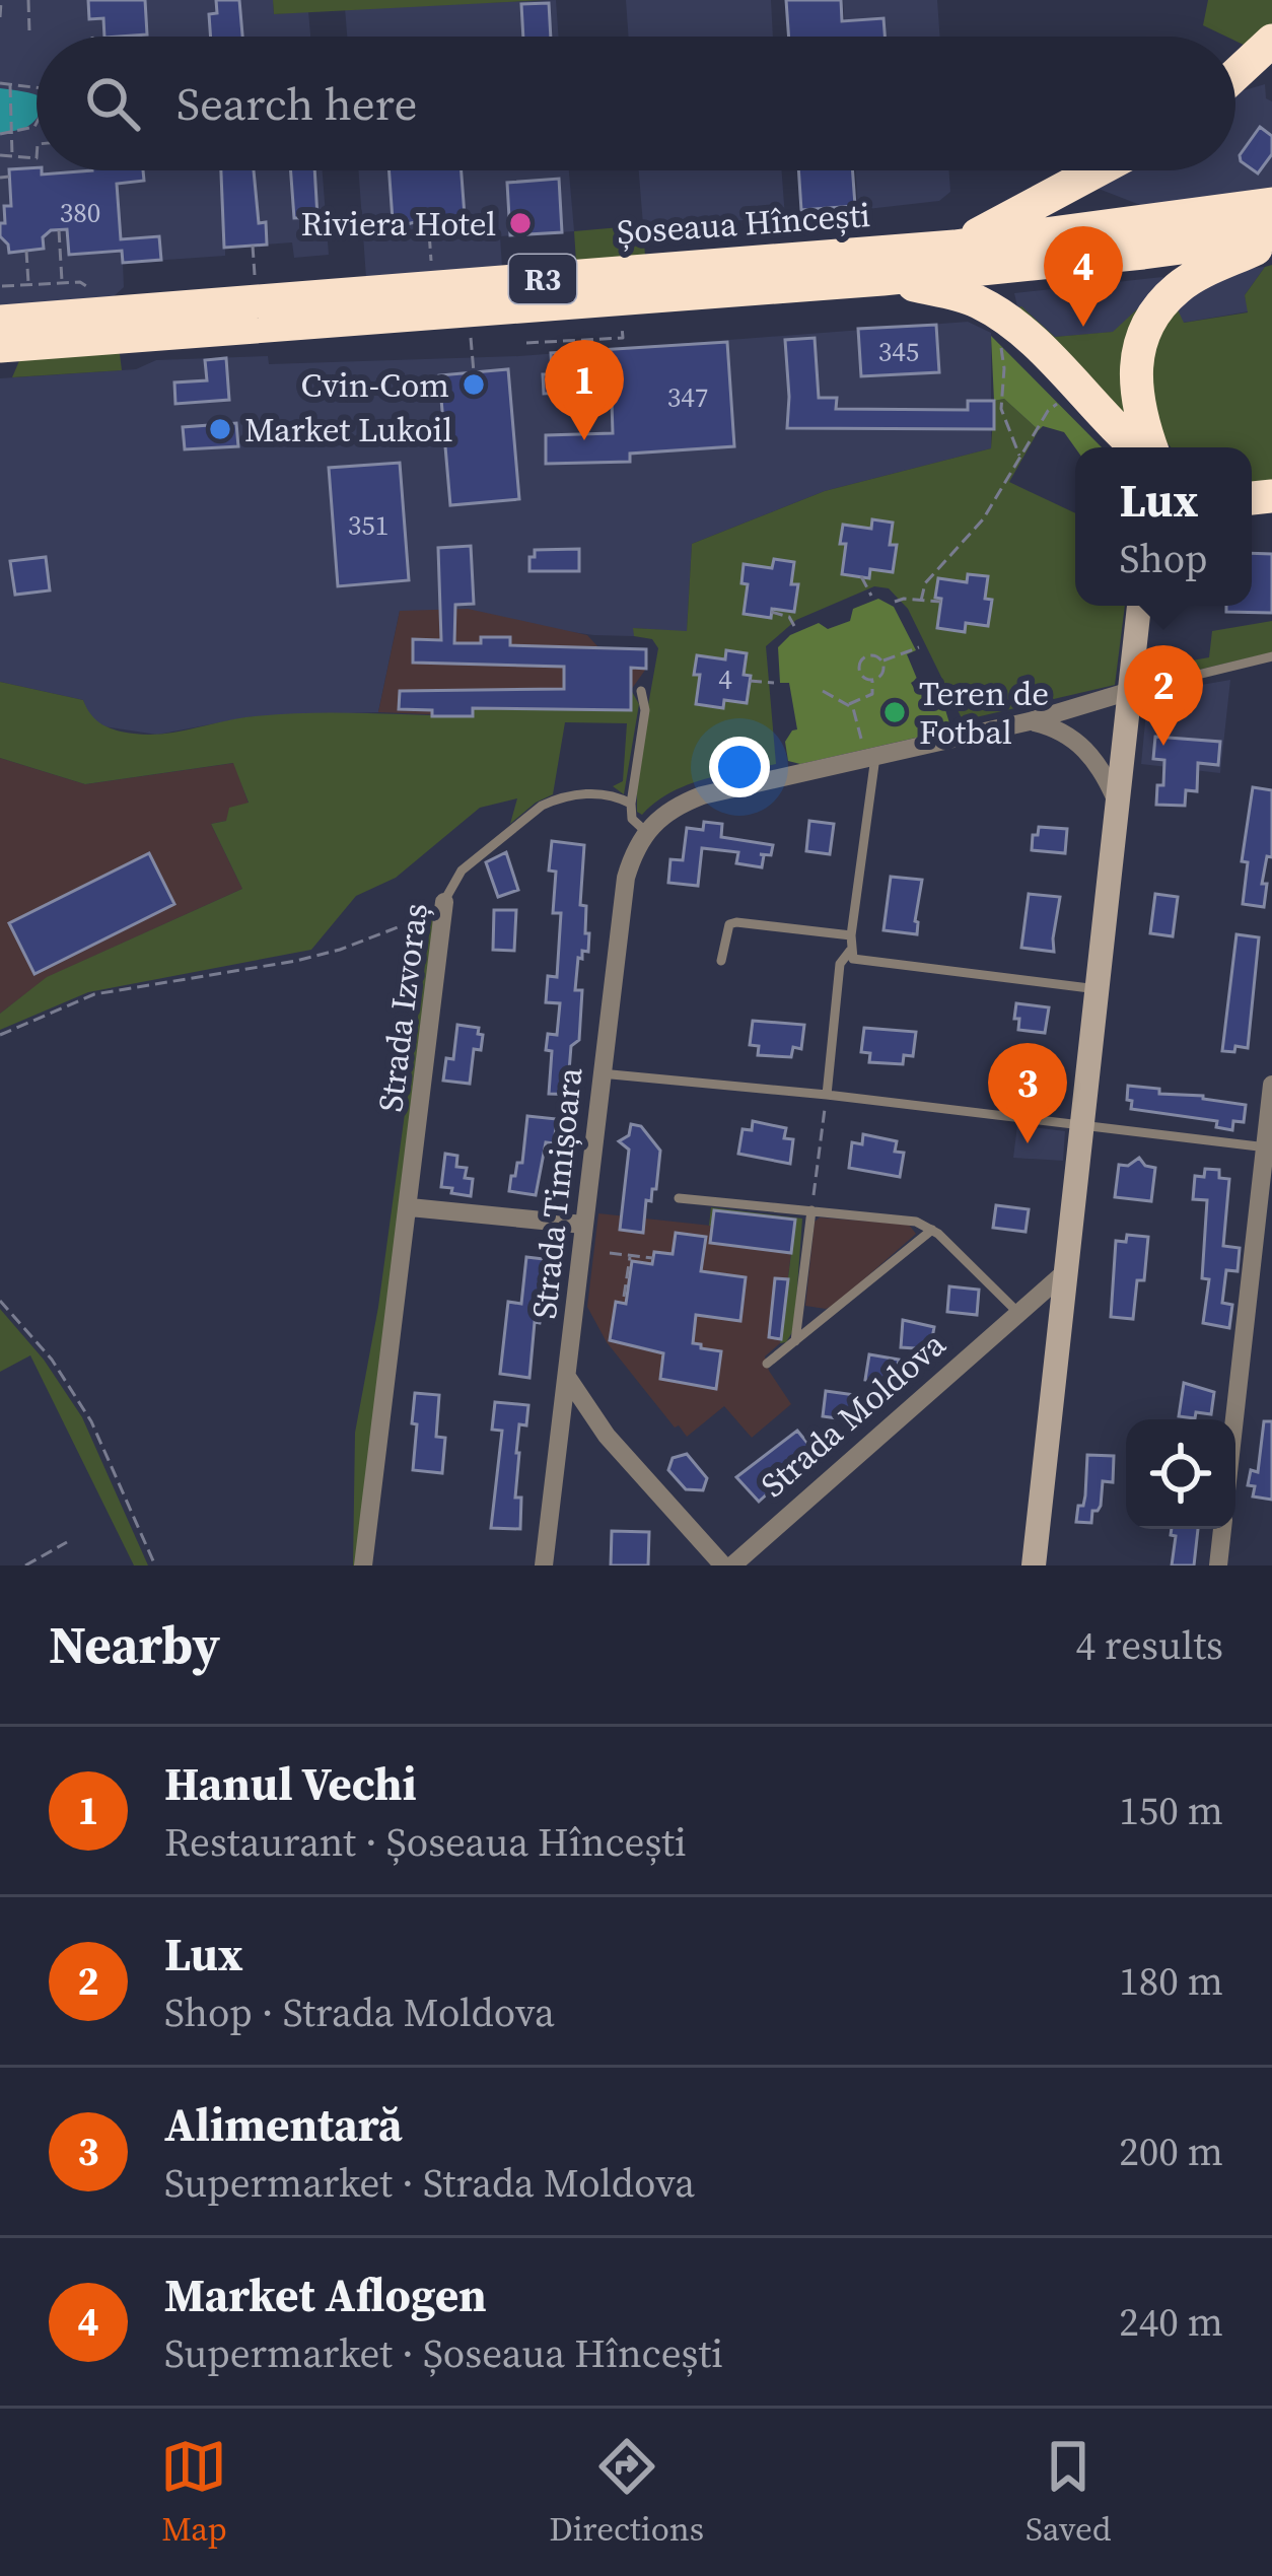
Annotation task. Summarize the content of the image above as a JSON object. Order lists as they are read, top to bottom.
{
  "streets": {
    "highway": ["Șoseaua Hîncești", "R3"],
    "street": ["Strada Izvoraș", "Strada Timișoara", "Strada Moldova"]
  },
  "places": [
    "Riviera Hotel",
    "Cvin-Com",
    "Market Lukoil",
    "Teren de Fotbal"
  ],
  "house_numbers": [
    "380",
    "345",
    "347",
    "351",
    "4"
  ],
  "page": {
    "search": "Search here",
    "pins": [
      "4",
      "1",
      "2",
      "3"
    ],
    "popup": ["Lux", "Shop"],
    "heading": ["Nearby", "4 results"],
    "list": [
      {
        "mark": "1",
        "name": "Hanul Vechi",
        "note": "Restaurant · Șoseaua Hîncești",
        "value": "150 m"
      },
      {
        "mark": "2",
        "name": "Lux",
        "note": "Shop · Strada Moldova",
        "value": "180 m"
      },
      {
        "mark": "3",
        "name": "Alimentară",
        "note": "Supermarket · Strada Moldova",
        "value": "200 m"
      },
      {
        "mark": "4",
        "name": "Market Aflogen",
        "note": "Supermarket · Șoseaua Hîncești",
        "value": "240 m"
      }
    ],
    "nav": ["Map", "Directions", "Saved"]
  }
}
